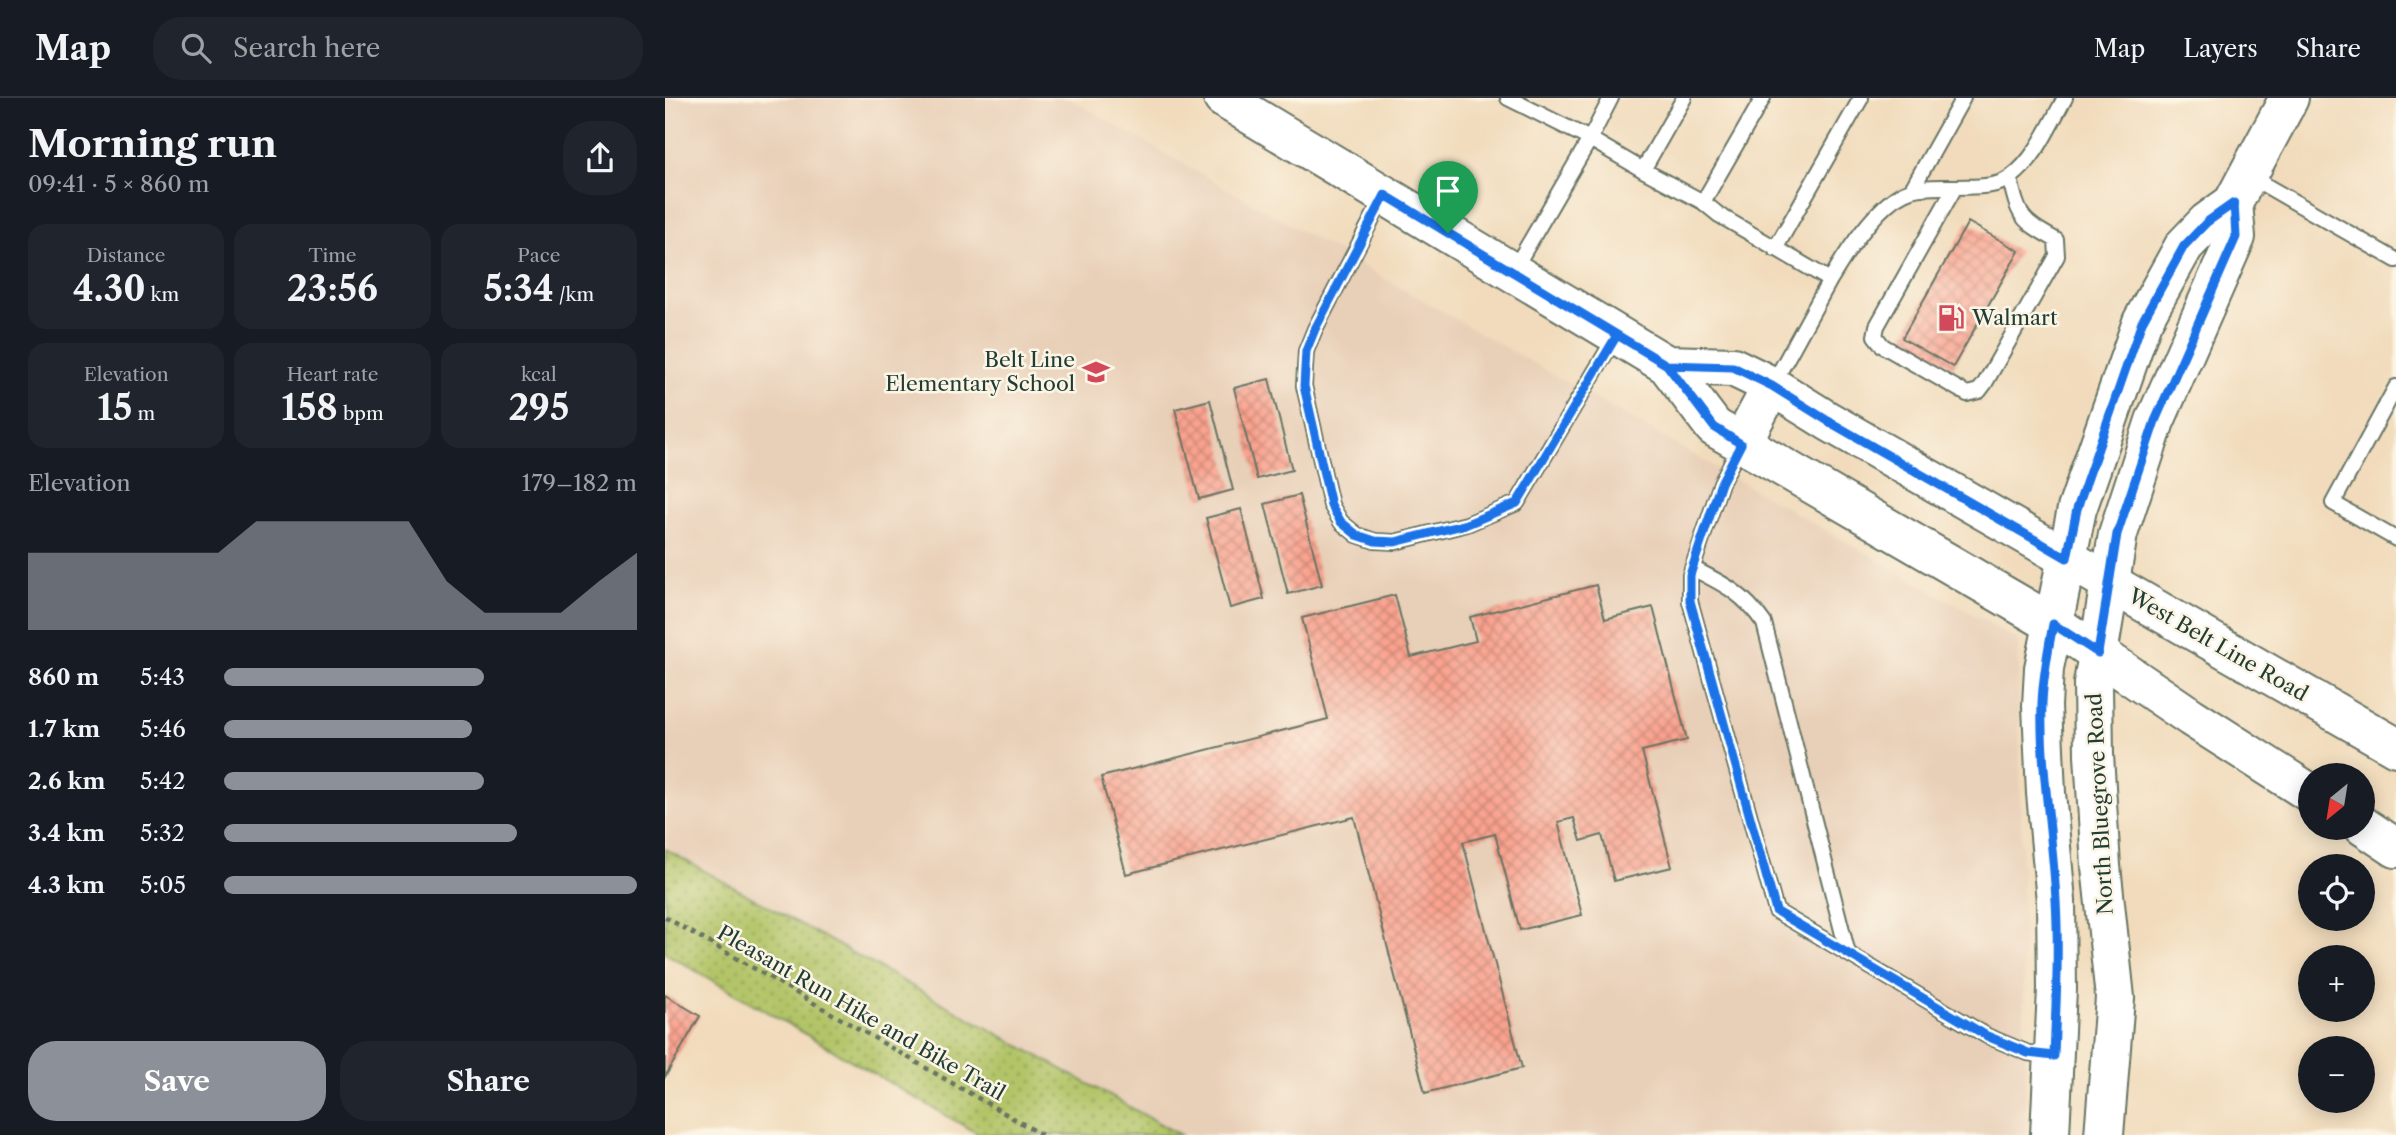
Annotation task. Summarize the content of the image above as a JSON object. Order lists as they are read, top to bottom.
{
  "streets": {
    "main road": ["West Belt Line Road", "North Bluegrove Road"],
    "path": ["Pleasant Run Hike and Bike Trail"]
  },
  "crossings": [
    ["West Belt Line Road", "North Bluegrove Road"]
  ],
  "places": {
    "fuel station": ["Walmart"],
    "school or university": ["Belt Line Elementary School"]
  },
  "north": "bottom left",
  "page": {
    "header": "Map",
    "search": "Search here",
    "nav": ["Map", "Layers", "Share"],
    "heading": ["Morning run", "09:41 · 5 × 860 m"],
    "stats": [
      ["Distance", "4.30 km"],
      ["Time", "23:56"],
      ["Pace", "5:34 /km"],
      ["Elevation", "15 m"],
      ["Heart rate", "158 bpm"],
      ["kcal", "295"]
    ],
    "chart": ["Elevation", "179–182 m"],
    "list": [
      {
        "name": "860 m",
        "note": "5:43"
      },
      {
        "name": "1.7 km",
        "note": "5:46"
      },
      {
        "name": "2.6 km",
        "note": "5:42"
      },
      {
        "name": "3.4 km",
        "note": "5:32"
      },
      {
        "name": "4.3 km",
        "note": "5:05"
      }
    ],
    "map_buttons": ["+", "−"],
    "buttons": ["Save", "Share"]
  }
}
